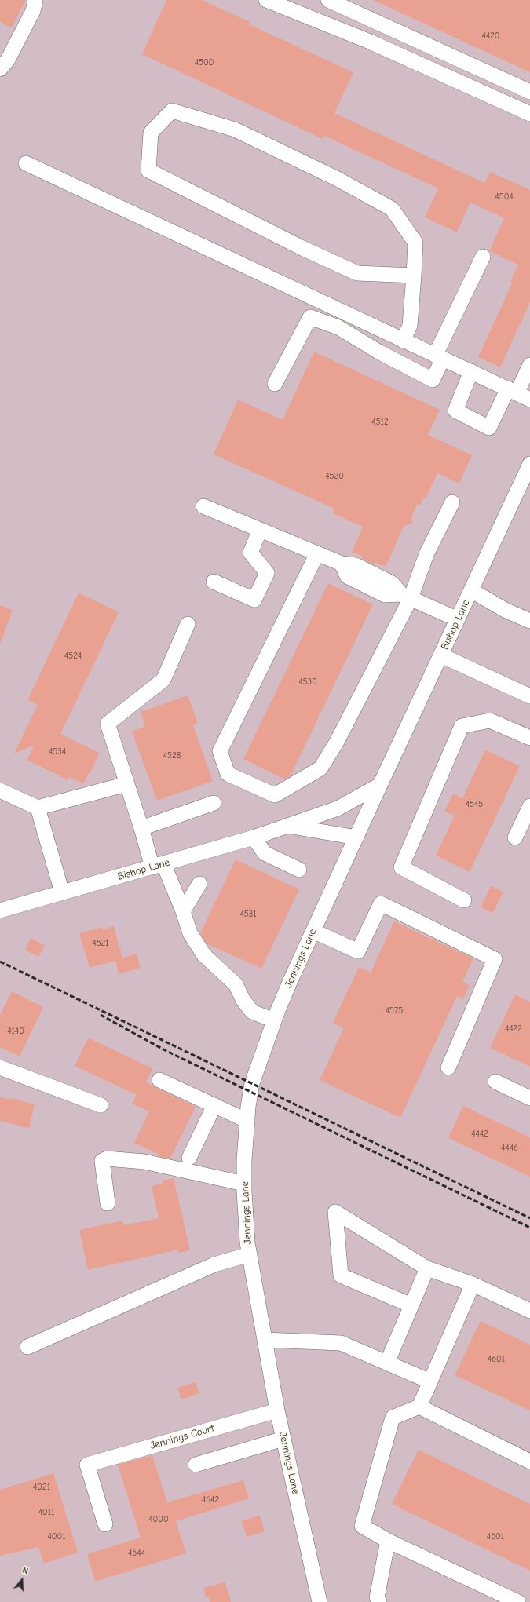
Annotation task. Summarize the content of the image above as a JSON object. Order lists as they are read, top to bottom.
{
  "streets": {
    "street": ["Bishop Lane", "Jennings Lane", "Jennings Court"]
  },
  "crossings": [
    ["Bishop Lane", "Jennings Lane"],
    ["Jennings Lane", "Jennings Court"]
  ],
  "house_numbers": [
    "4420",
    "4500",
    "4504",
    "4512",
    "4520",
    "4524",
    "4530",
    "4534",
    "4528",
    "4545",
    "4531",
    "4521",
    "4575",
    "4422",
    "4140",
    "4442",
    "4446",
    "4601",
    "4021",
    "4642",
    "4011",
    "4000",
    "4001",
    "4601",
    "4644"
  ],
  "north": "top"
}
